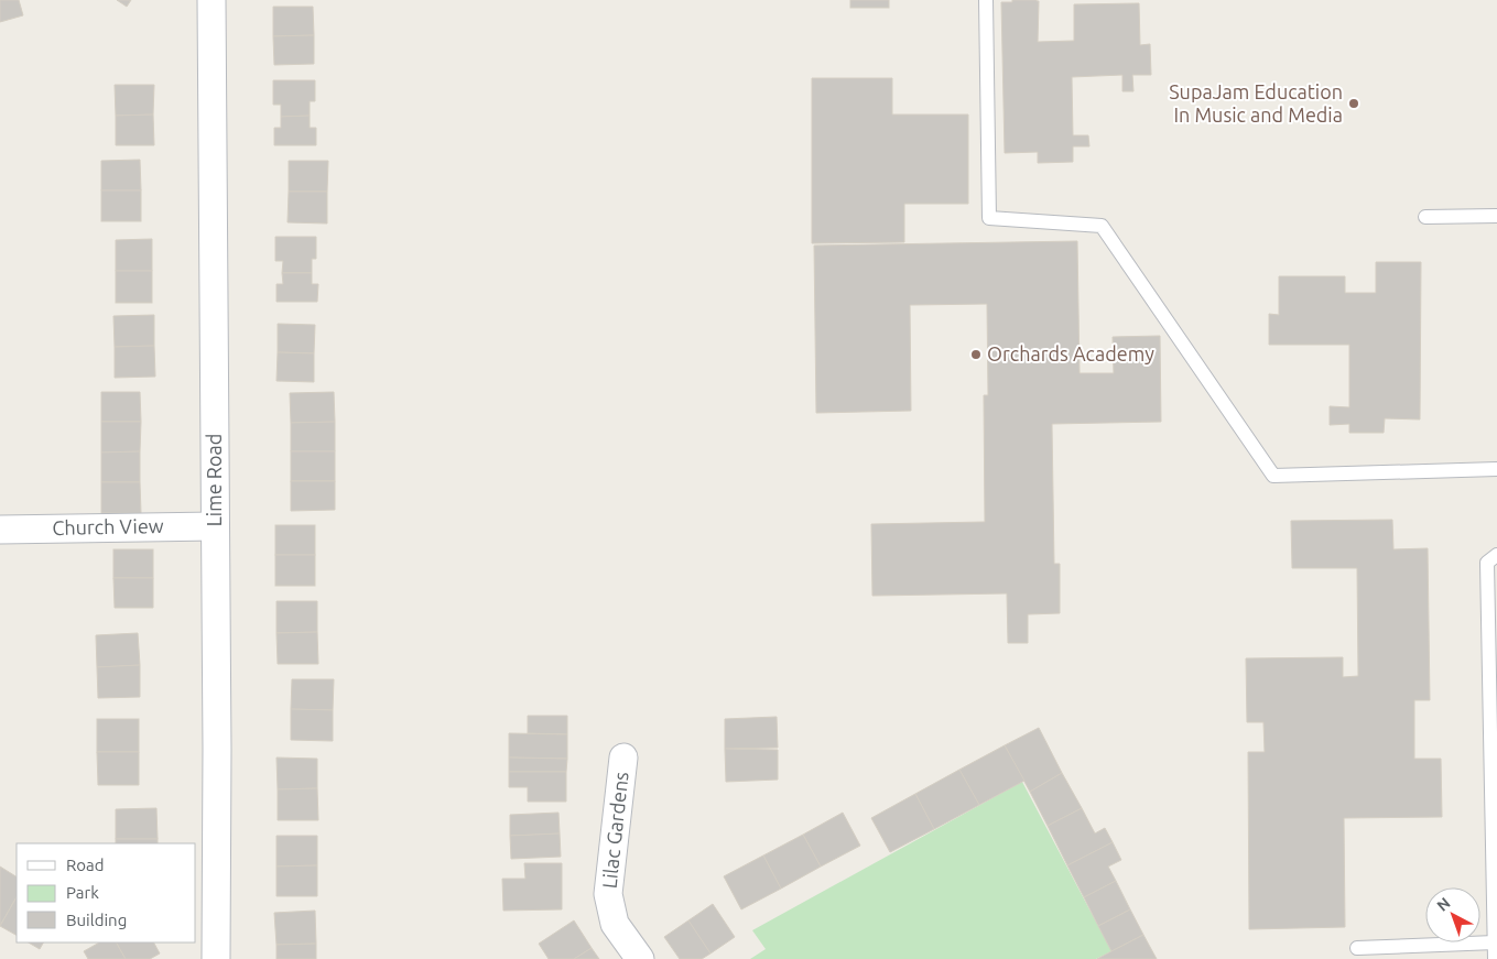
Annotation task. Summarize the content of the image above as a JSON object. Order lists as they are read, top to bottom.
{
  "streets": {
    "street": ["Lime Road", "Church View", "Lilac Gardens"]
  },
  "crossings": [
    ["Lime Road", "Church View"]
  ],
  "places": ["SupaJam Education In Music and Media", "Orchards Academy"],
  "legend": ["Road", "Park", "Building"],
  "north": "top left"
}
